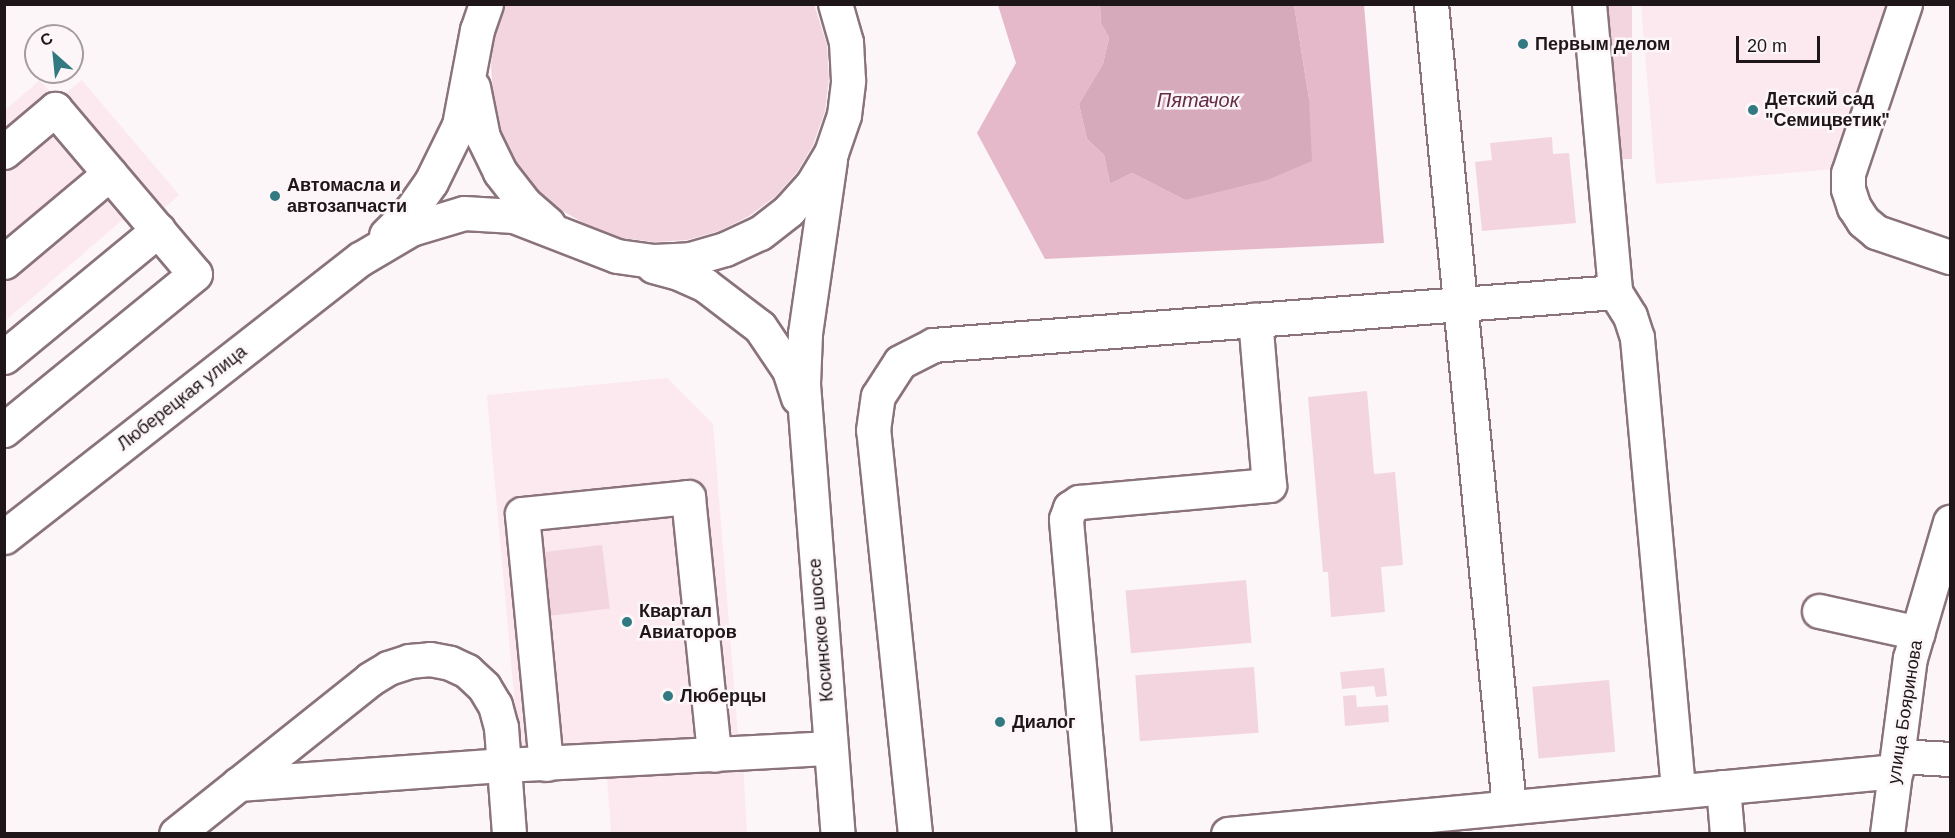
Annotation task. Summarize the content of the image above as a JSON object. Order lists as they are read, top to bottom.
{
  "streets": {
    "main road": ["Люберецкая улица", "Косинское шоссе", "улица Бояринова"]
  },
  "water": ["Пятачок"],
  "places": [
    "Первым делом",
    "Детский сад \"Семицветик\"",
    "Автомасла и автозапчасти",
    "Квартал Авиаторов",
    "Люберцы",
    "Диалог"
  ],
  "scale_bar": "20 m",
  "north": "top left"
}
